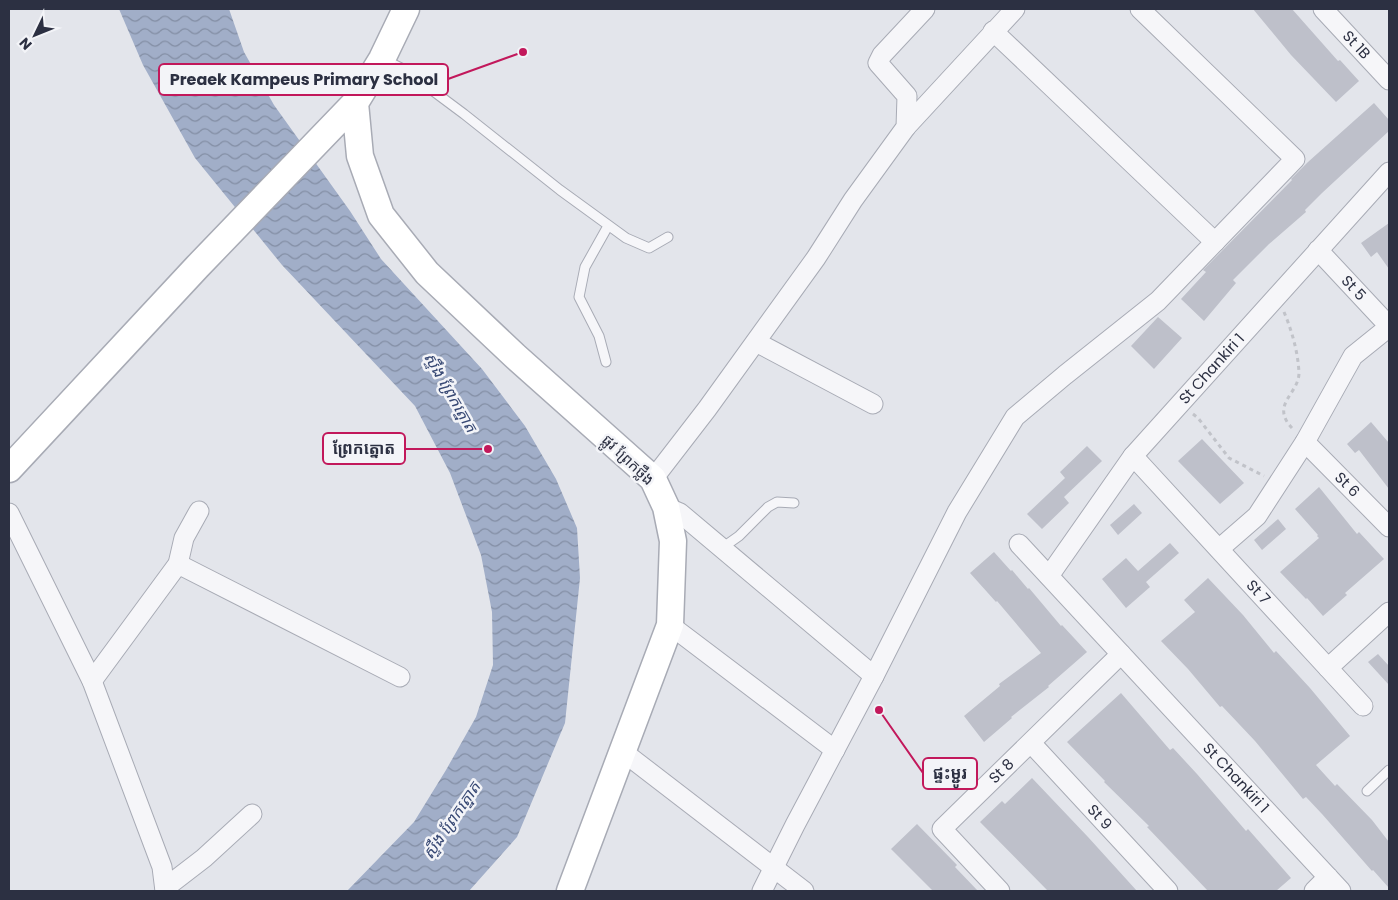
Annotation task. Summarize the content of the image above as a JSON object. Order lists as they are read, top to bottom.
{
  "streets": {
    "street": [
      "St 1B",
      "St 5",
      "St Chankiri 1",
      "ផ្លូវ ព្រែកថ្លឹង",
      "St 6",
      "St 7",
      "St 8",
      "St 9"
    ]
  },
  "crossings": [
    ["St 5", "St Chankiri 1"],
    ["St Chankiri 1", "St 7"],
    ["St Chankiri 1", "St 8"],
    ["St 8", "St 9"]
  ],
  "water": ["ស្ទឹង ព្រែកត្នោត"],
  "places": ["Preaek Kampeus Primary School", "ព្រែកត្នោត", "ផ្ទះម្ជូរ"],
  "north": "bottom left"
}
